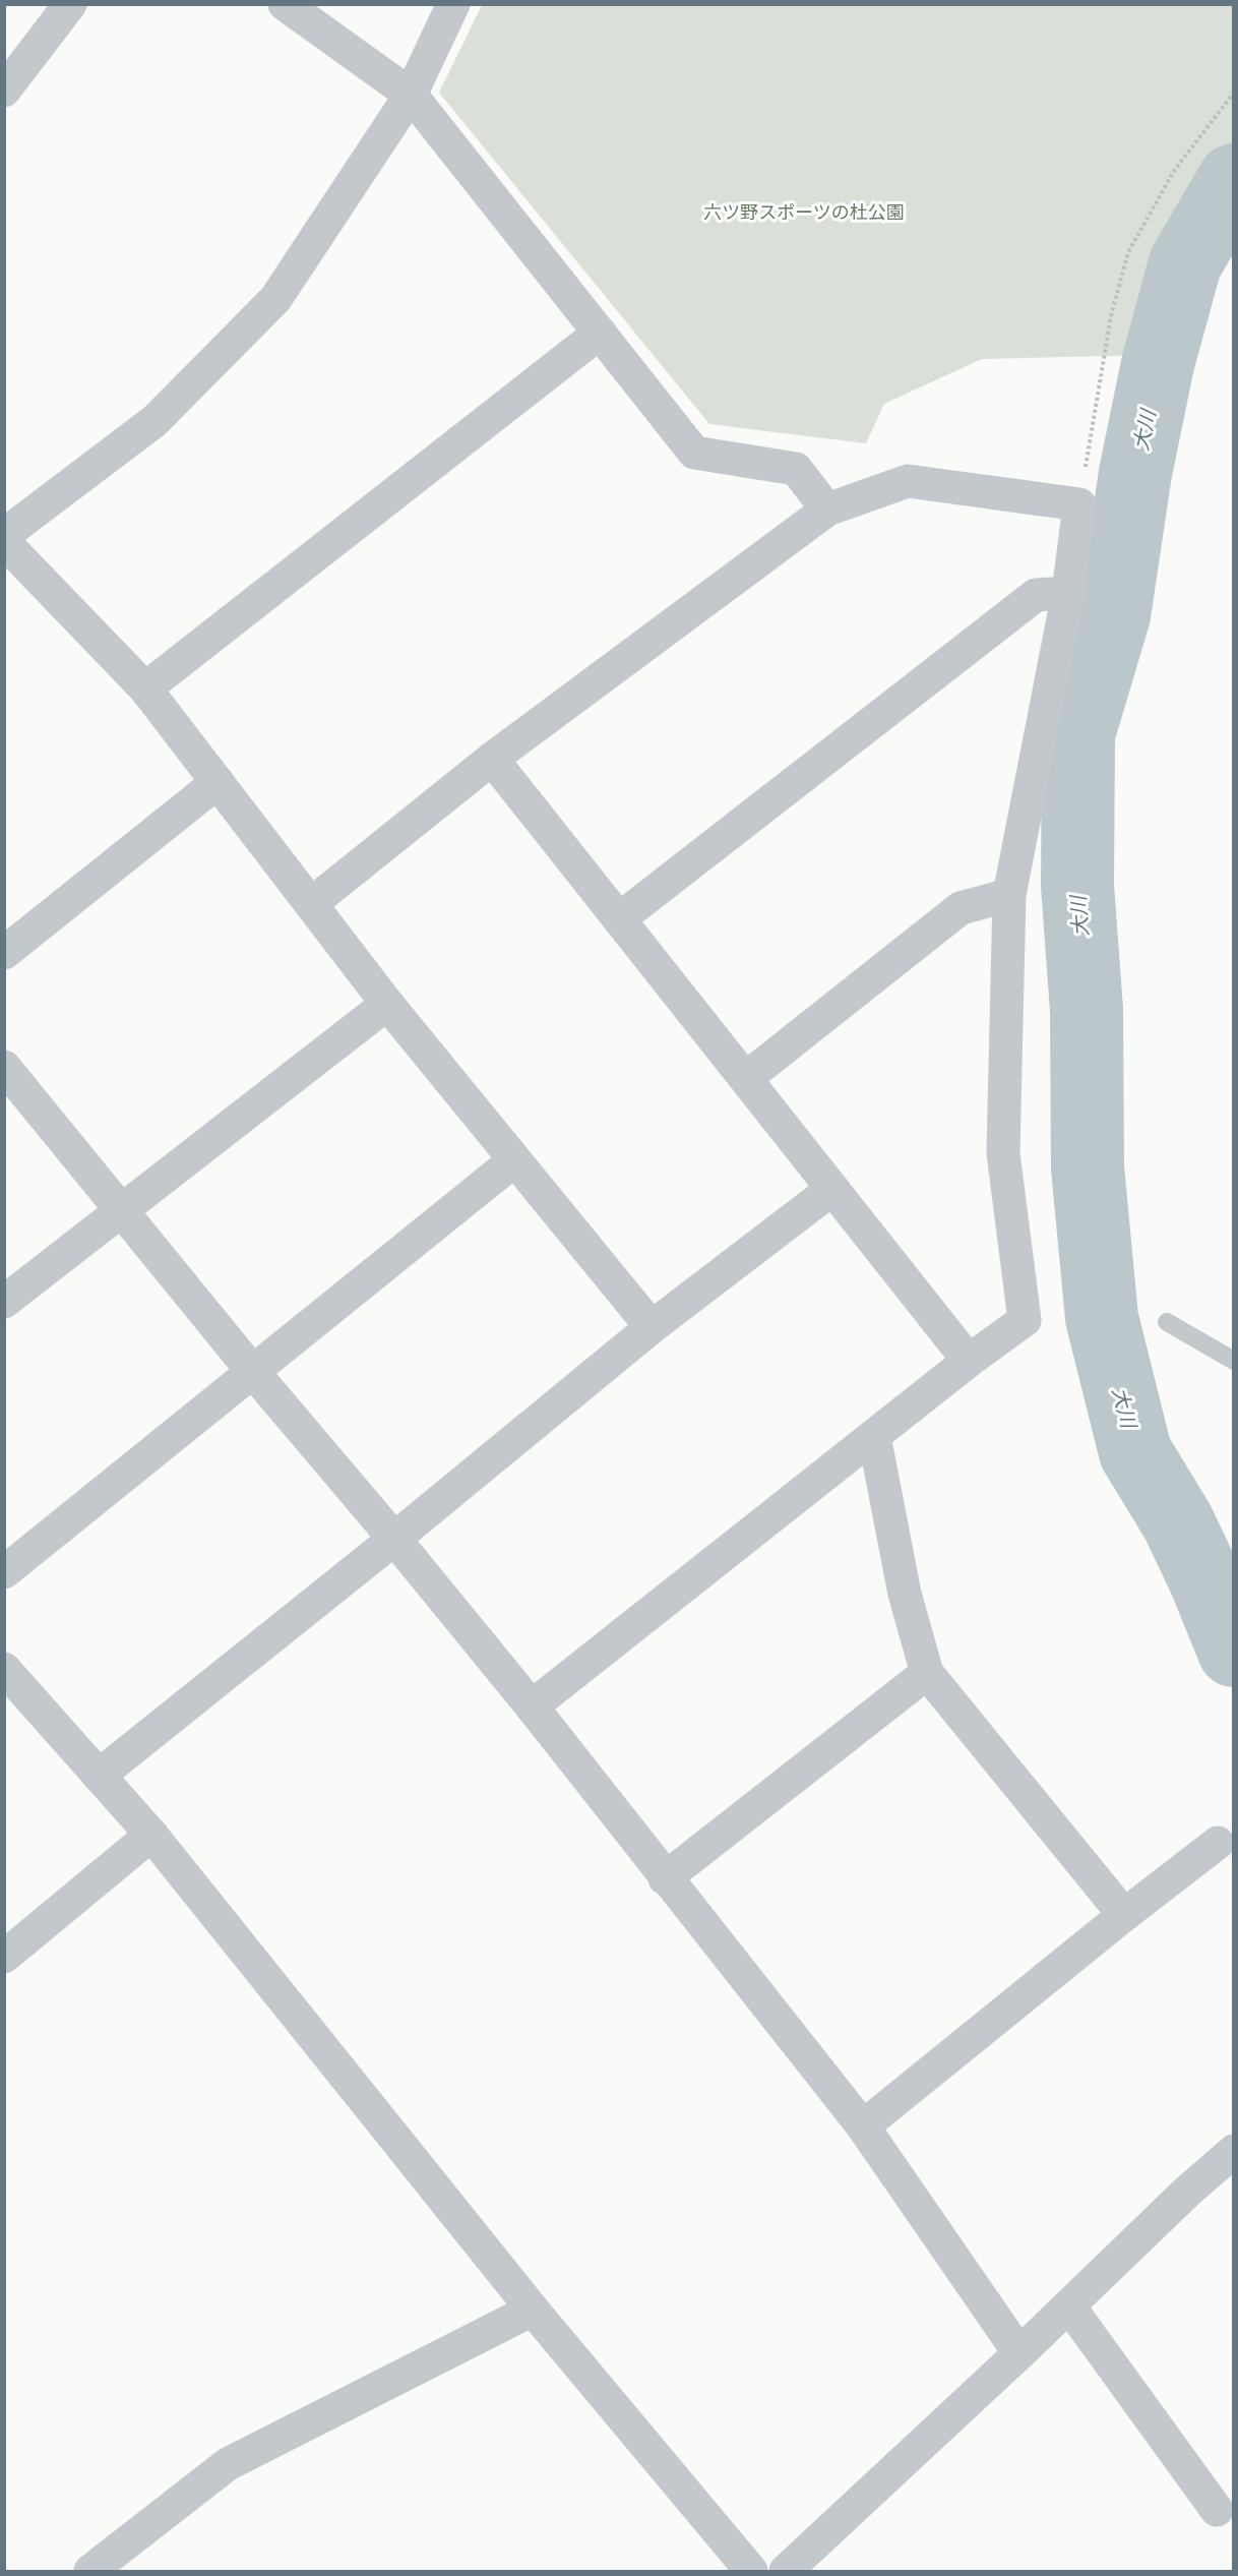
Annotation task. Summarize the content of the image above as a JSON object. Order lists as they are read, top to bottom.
{
  "water": ["大川"],
  "parks": ["六ツ野スポーツの杜公園"]
}
